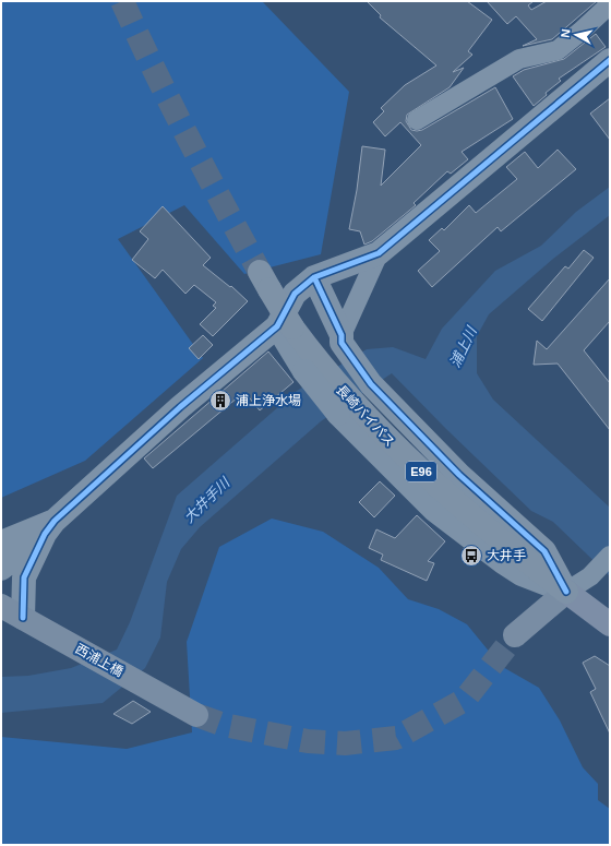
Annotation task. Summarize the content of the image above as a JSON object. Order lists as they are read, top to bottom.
{
  "streets": {
    "highway": ["長崎バイパス", "E96"],
    "main road": ["西浦上橋"]
  },
  "water": ["浦上川", "大井手川"],
  "places": {
    "building": ["浦上浄水場"],
    "bus stop": ["大井手"]
  },
  "north": "left"
}
